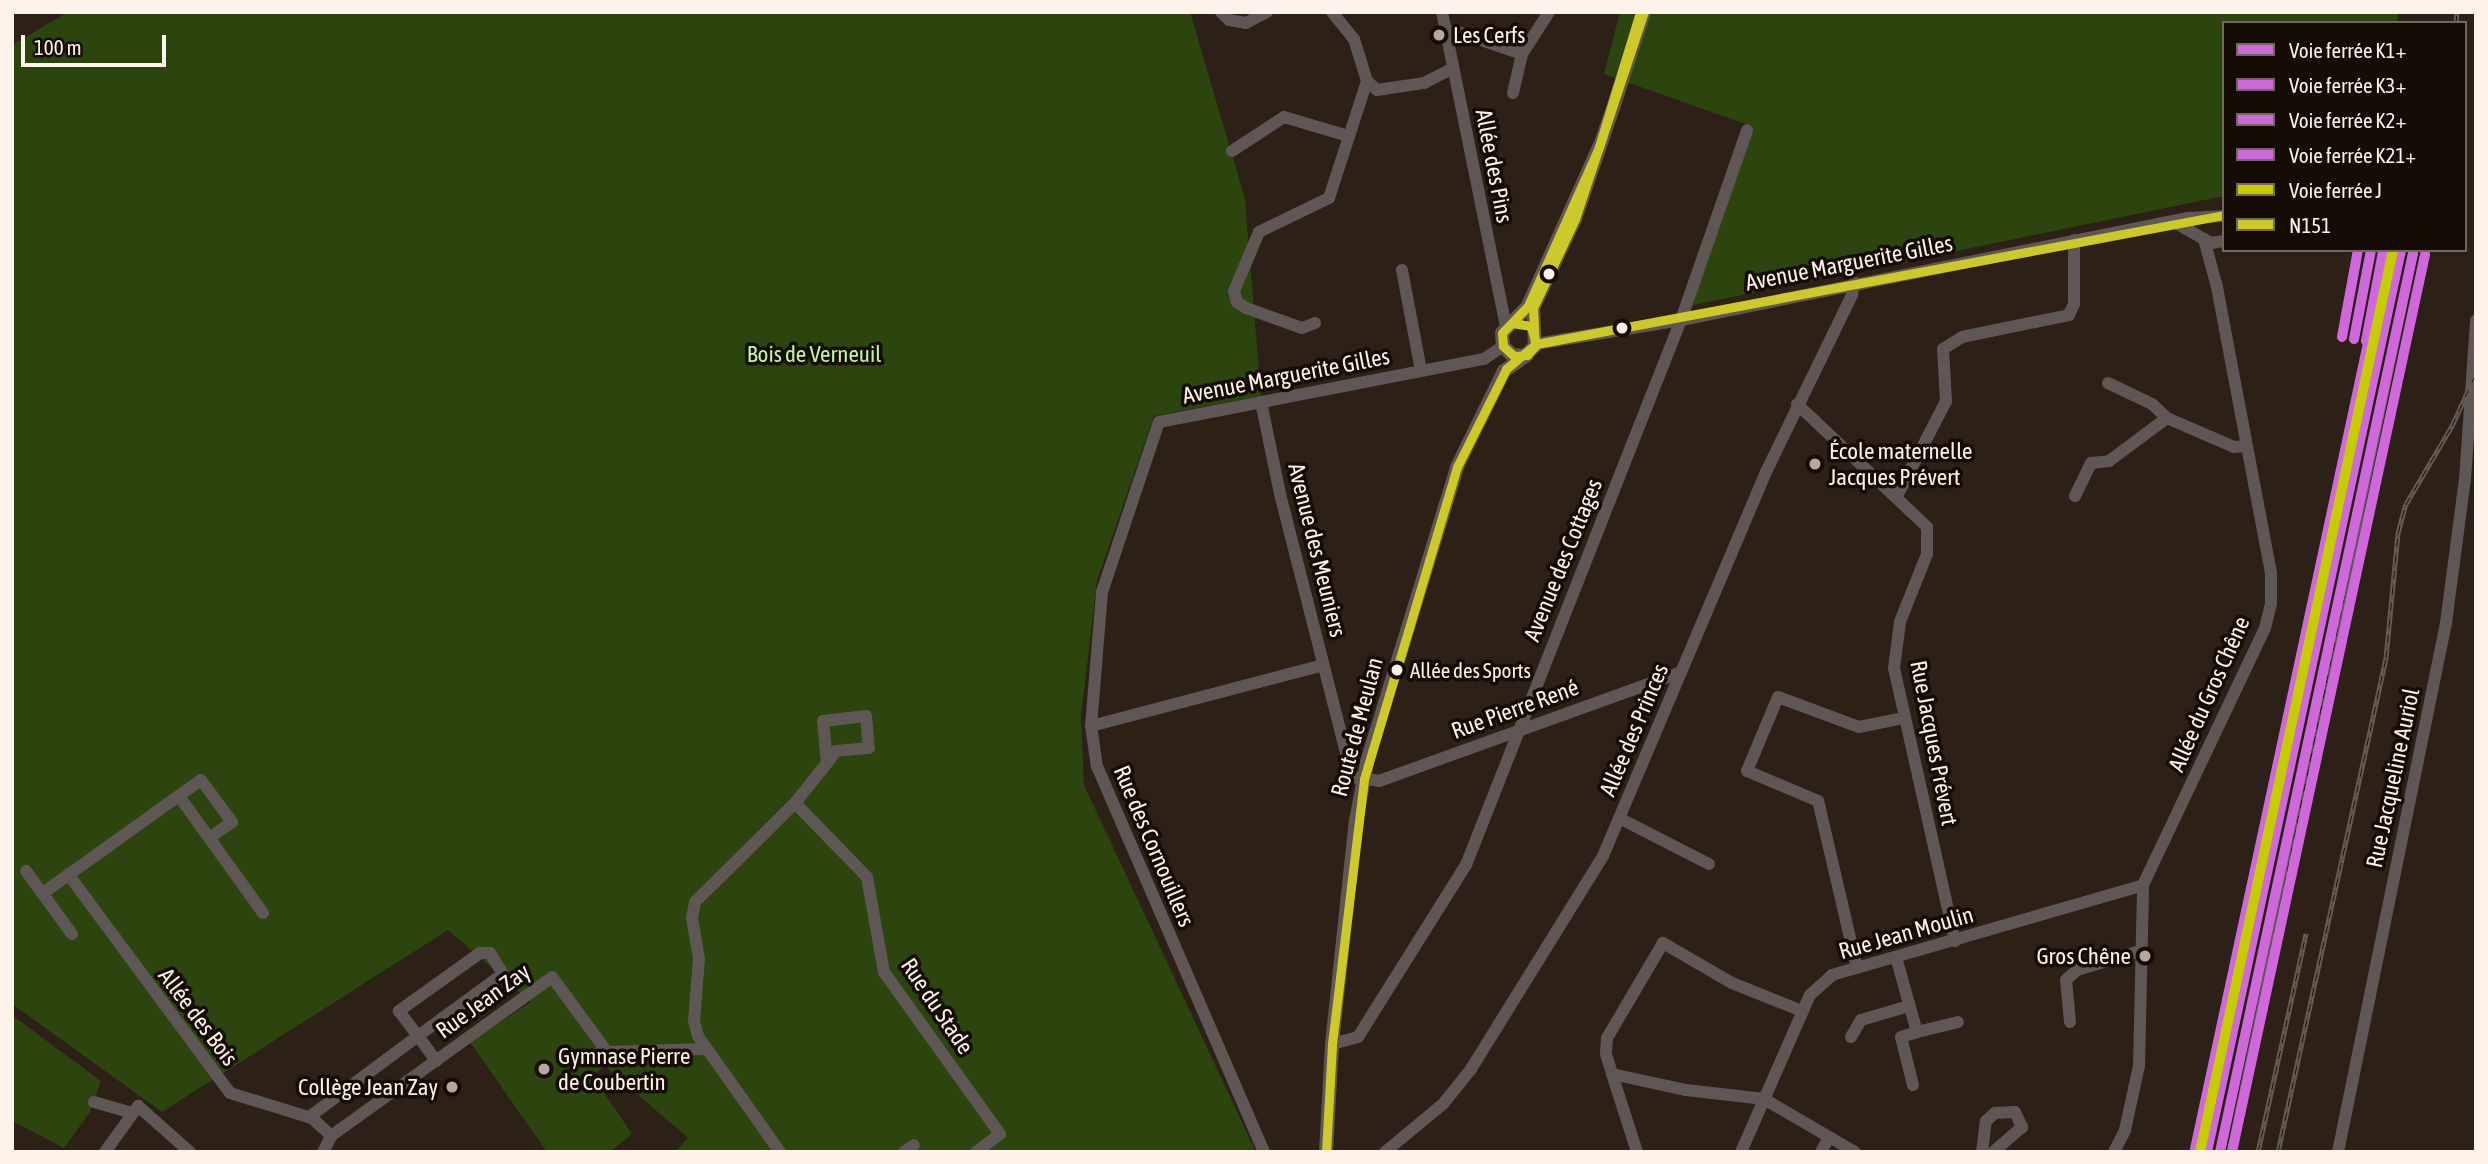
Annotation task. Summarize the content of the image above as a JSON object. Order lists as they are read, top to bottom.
{
  "streets": {
    "main road": ["Route de Meulan"],
    "street": [
      "Allée des Pins",
      "Avenue Marguerite Gilles",
      "Avenue des Meuniers",
      "Avenue des Cottages",
      "Allée du Gros Chêne",
      "Rue Pierre René",
      "Allée des Princes",
      "Rue Jacques Prévert",
      "Rue Jacqueline Auriol",
      "Rue des Cornouillers",
      "Rue Jean Moulin",
      "Rue Jean Zay",
      "Rue du Stade",
      "Allée des Bois"
    ]
  },
  "crossings": [
    ["Allée des Pins", "Route de Meulan"],
    ["Avenue Marguerite Gilles", "Avenue des Meuniers"],
    ["Avenue Marguerite Gilles", "Avenue des Cottages"],
    ["Avenue Marguerite Gilles", "Route de Meulan"],
    ["Avenue Marguerite Gilles", "Allée des Princes"],
    ["Avenue Marguerite Gilles", "Rue des Cornouillers"],
    ["Avenue des Meuniers", "Rue Pierre René"],
    ["Avenue des Meuniers", "Route de Meulan"],
    ["Avenue des Cottages", "Rue Pierre René"],
    ["Avenue des Cottages", "Route de Meulan"],
    ["Allée du Gros Chêne", "Rue Jean Moulin"],
    ["Rue Pierre René", "Route de Meulan"],
    ["Rue Pierre René", "Allée des Princes"],
    ["Allée des Princes", "Rue Jacques Prévert"],
    ["Rue Jacques Prévert", "Rue Jean Moulin"],
    ["Rue Jean Zay", "Allée des Bois"]
  ],
  "parks": ["Bois de Verneuil"],
  "places": [
    "Les Cerfs",
    "École maternelle Jacques Prévert",
    "Allée des Sports",
    "Gros Chêne",
    "Gymnase Pierre de Coubertin",
    "Collège Jean Zay"
  ],
  "lines": [
    "transit line N151",
    "rail line K1+",
    "rail line K3+",
    "rail line K2+",
    "rail line J",
    "rail line K21+"
  ],
  "legend": [
    "Voie ferrée K1+",
    "Voie ferrée K3+",
    "Voie ferrée K2+",
    "Voie ferrée K21+",
    "Voie ferrée J",
    "N151"
  ],
  "scale_bar": "100 m"
}
